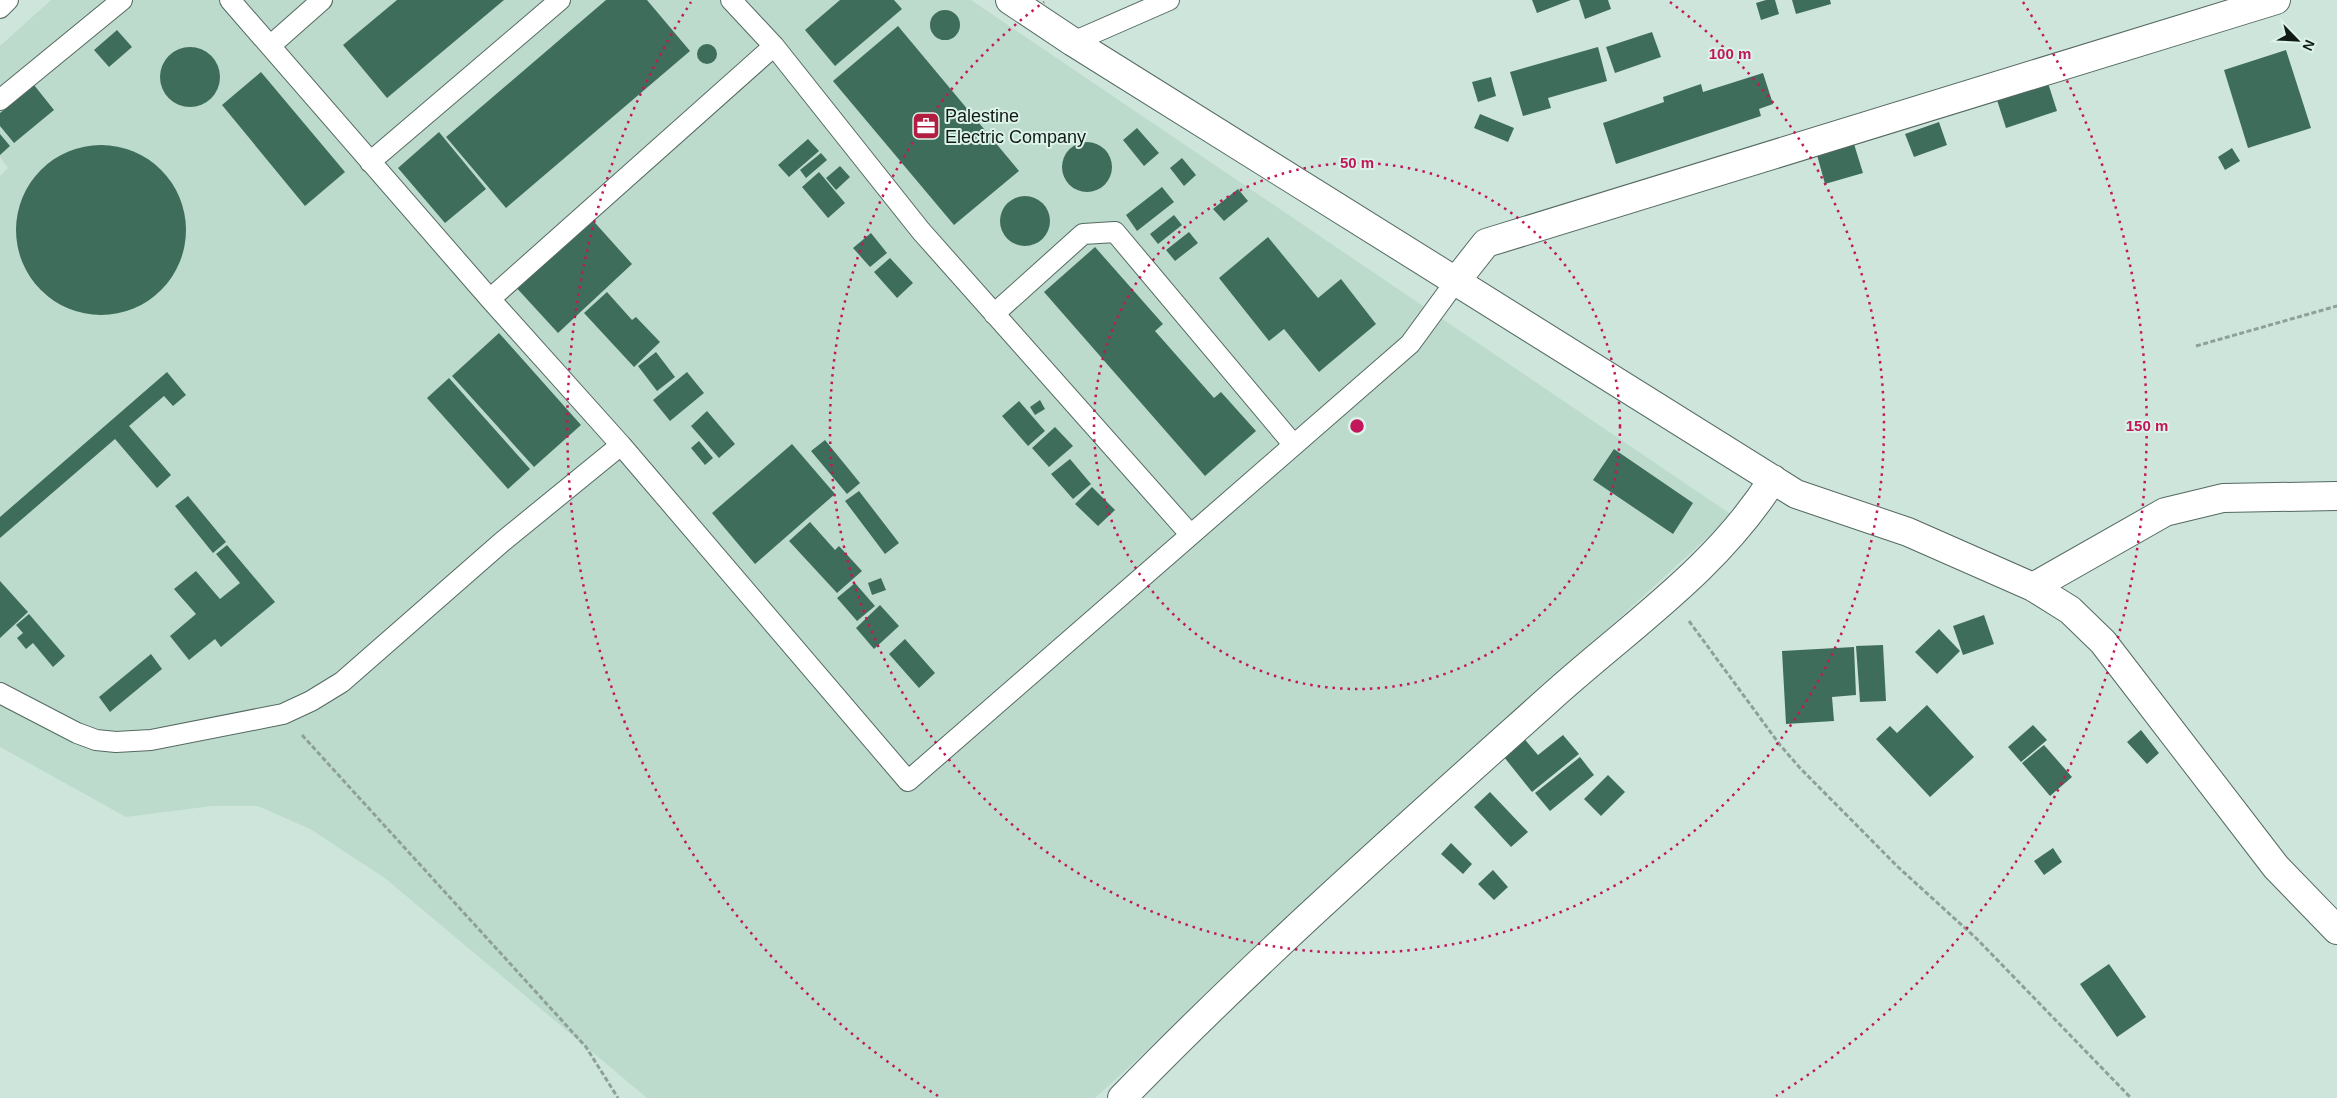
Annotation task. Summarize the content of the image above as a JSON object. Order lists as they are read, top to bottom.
{
  "places": {
    "office": ["Palestine Electric Company"]
  },
  "north": "bottom right",
  "rings": ["100 m", "50 m", "150 m"]
}
